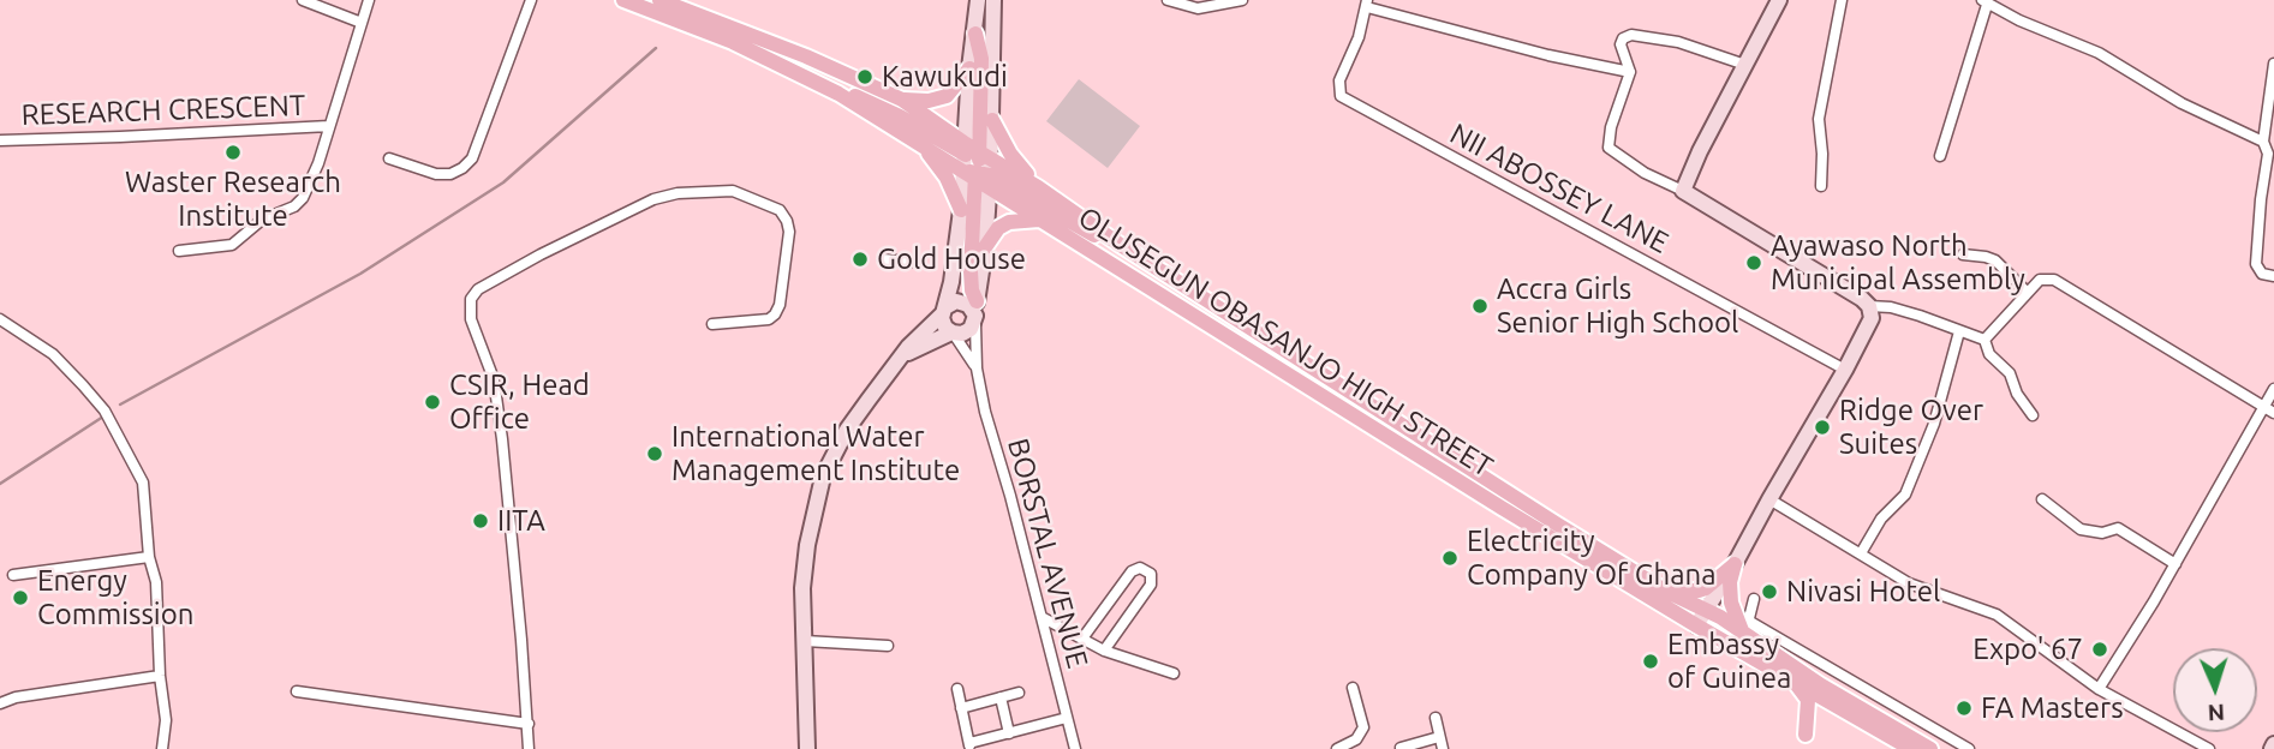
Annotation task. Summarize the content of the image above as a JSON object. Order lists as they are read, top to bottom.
{
  "streets": {
    "main road": ["OLUSEGUN OBASANJO HIGH STREET"],
    "street": ["RESEARCH CRESCENT", "NII ABOSSEY LANE", "BORSTAL AVENUE"]
  },
  "places": [
    "Kawukudi",
    "Waster Research Institute",
    "Gold House",
    "Ayawaso North Municipal Assembly",
    "Accra Girls Senior High School",
    "CSIR, Head Office",
    "Ridge Over Suites",
    "International Water Management Institute",
    "IITA",
    "Electricity Company Of Ghana",
    "Nivasi Hotel",
    "Energy Commission",
    "Expo' 67",
    "Embassy of Guinea",
    "FA Masters"
  ],
  "north": "bottom"
}
